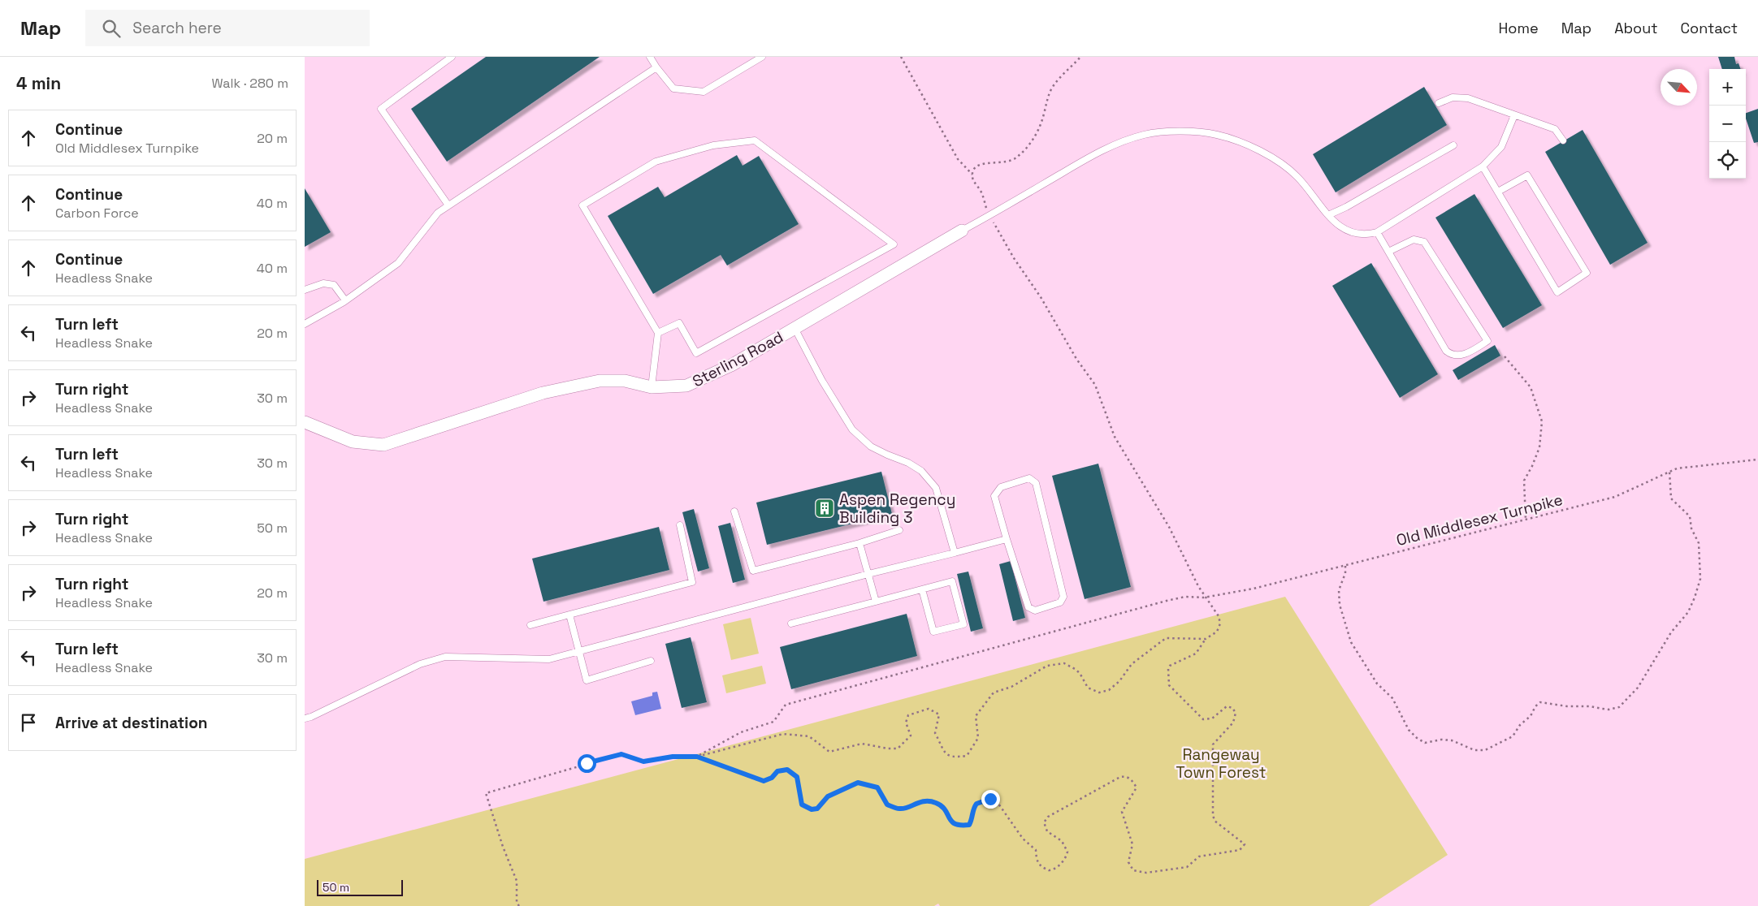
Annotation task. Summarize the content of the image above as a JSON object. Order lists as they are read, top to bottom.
{
  "streets": {
    "street": ["Sterling Road"],
    "path": ["Old Middlesex Turnpike"]
  },
  "parks": ["Rangeway Town Forest"],
  "places": {
    "building": ["Aspen Regency Building 3"]
  },
  "scale_bar": "50 m",
  "north": "bottom right",
  "page": {
    "header": "Map",
    "search": "Search here",
    "nav": [
      "Home",
      "Map",
      "About",
      "Contact"
    ],
    "heading": ["4 min", "Walk · 280 m"],
    "map_buttons": ["+", "−"],
    "list": [
      ["Continue", "Old Middlesex Turnpike", "20 m"],
      ["Continue", "Carbon Force", "40 m"],
      ["Continue", "Headless Snake", "40 m"],
      ["Turn left", "Headless Snake", "20 m"],
      ["Turn right", "Headless Snake", "30 m"],
      ["Turn left", "Headless Snake", "30 m"],
      ["Turn right", "Headless Snake", "50 m"],
      ["Turn right", "Headless Snake", "20 m"],
      ["Turn left", "Headless Snake", "30 m"],
      "Arrive at destination"
    ],
    "scale": "50 m"
  }
}
